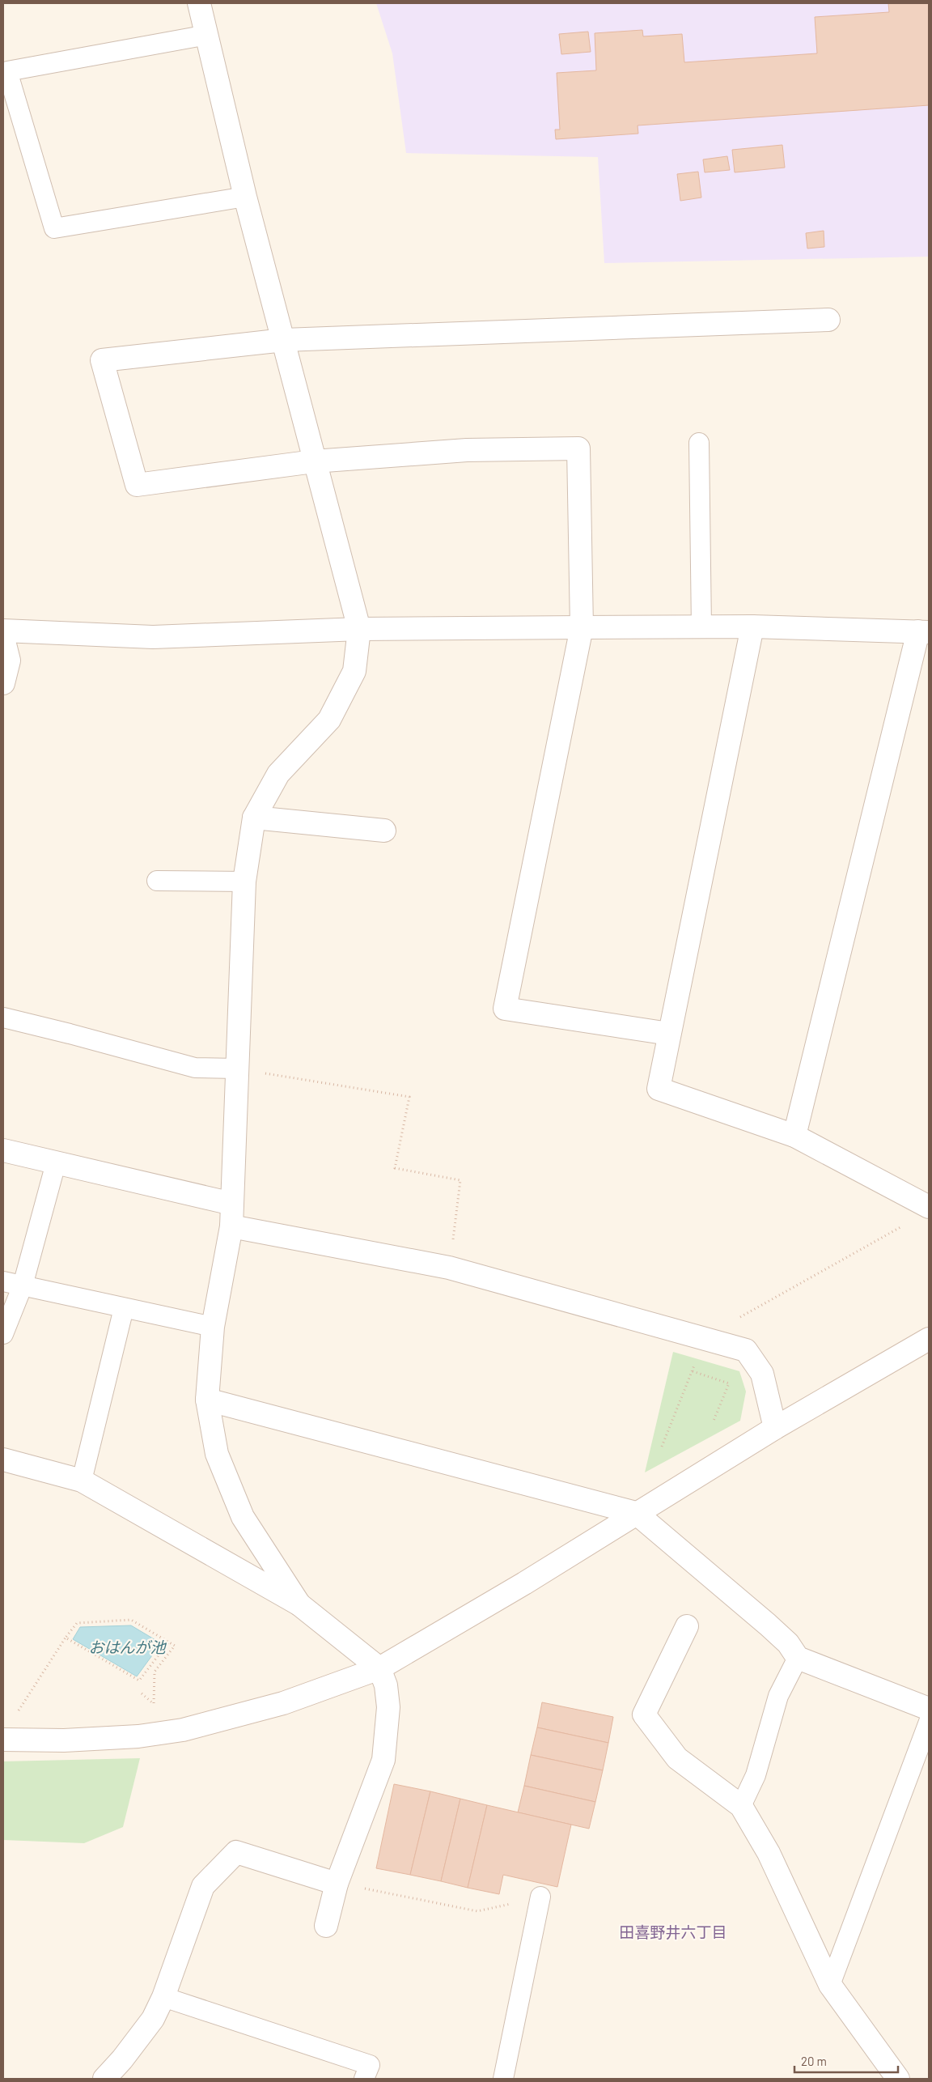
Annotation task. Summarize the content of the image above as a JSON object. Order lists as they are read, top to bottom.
{
  "districts": ["田喜野井六丁目"],
  "water": ["おはんが池"],
  "scale_bar": "20 m"
}
